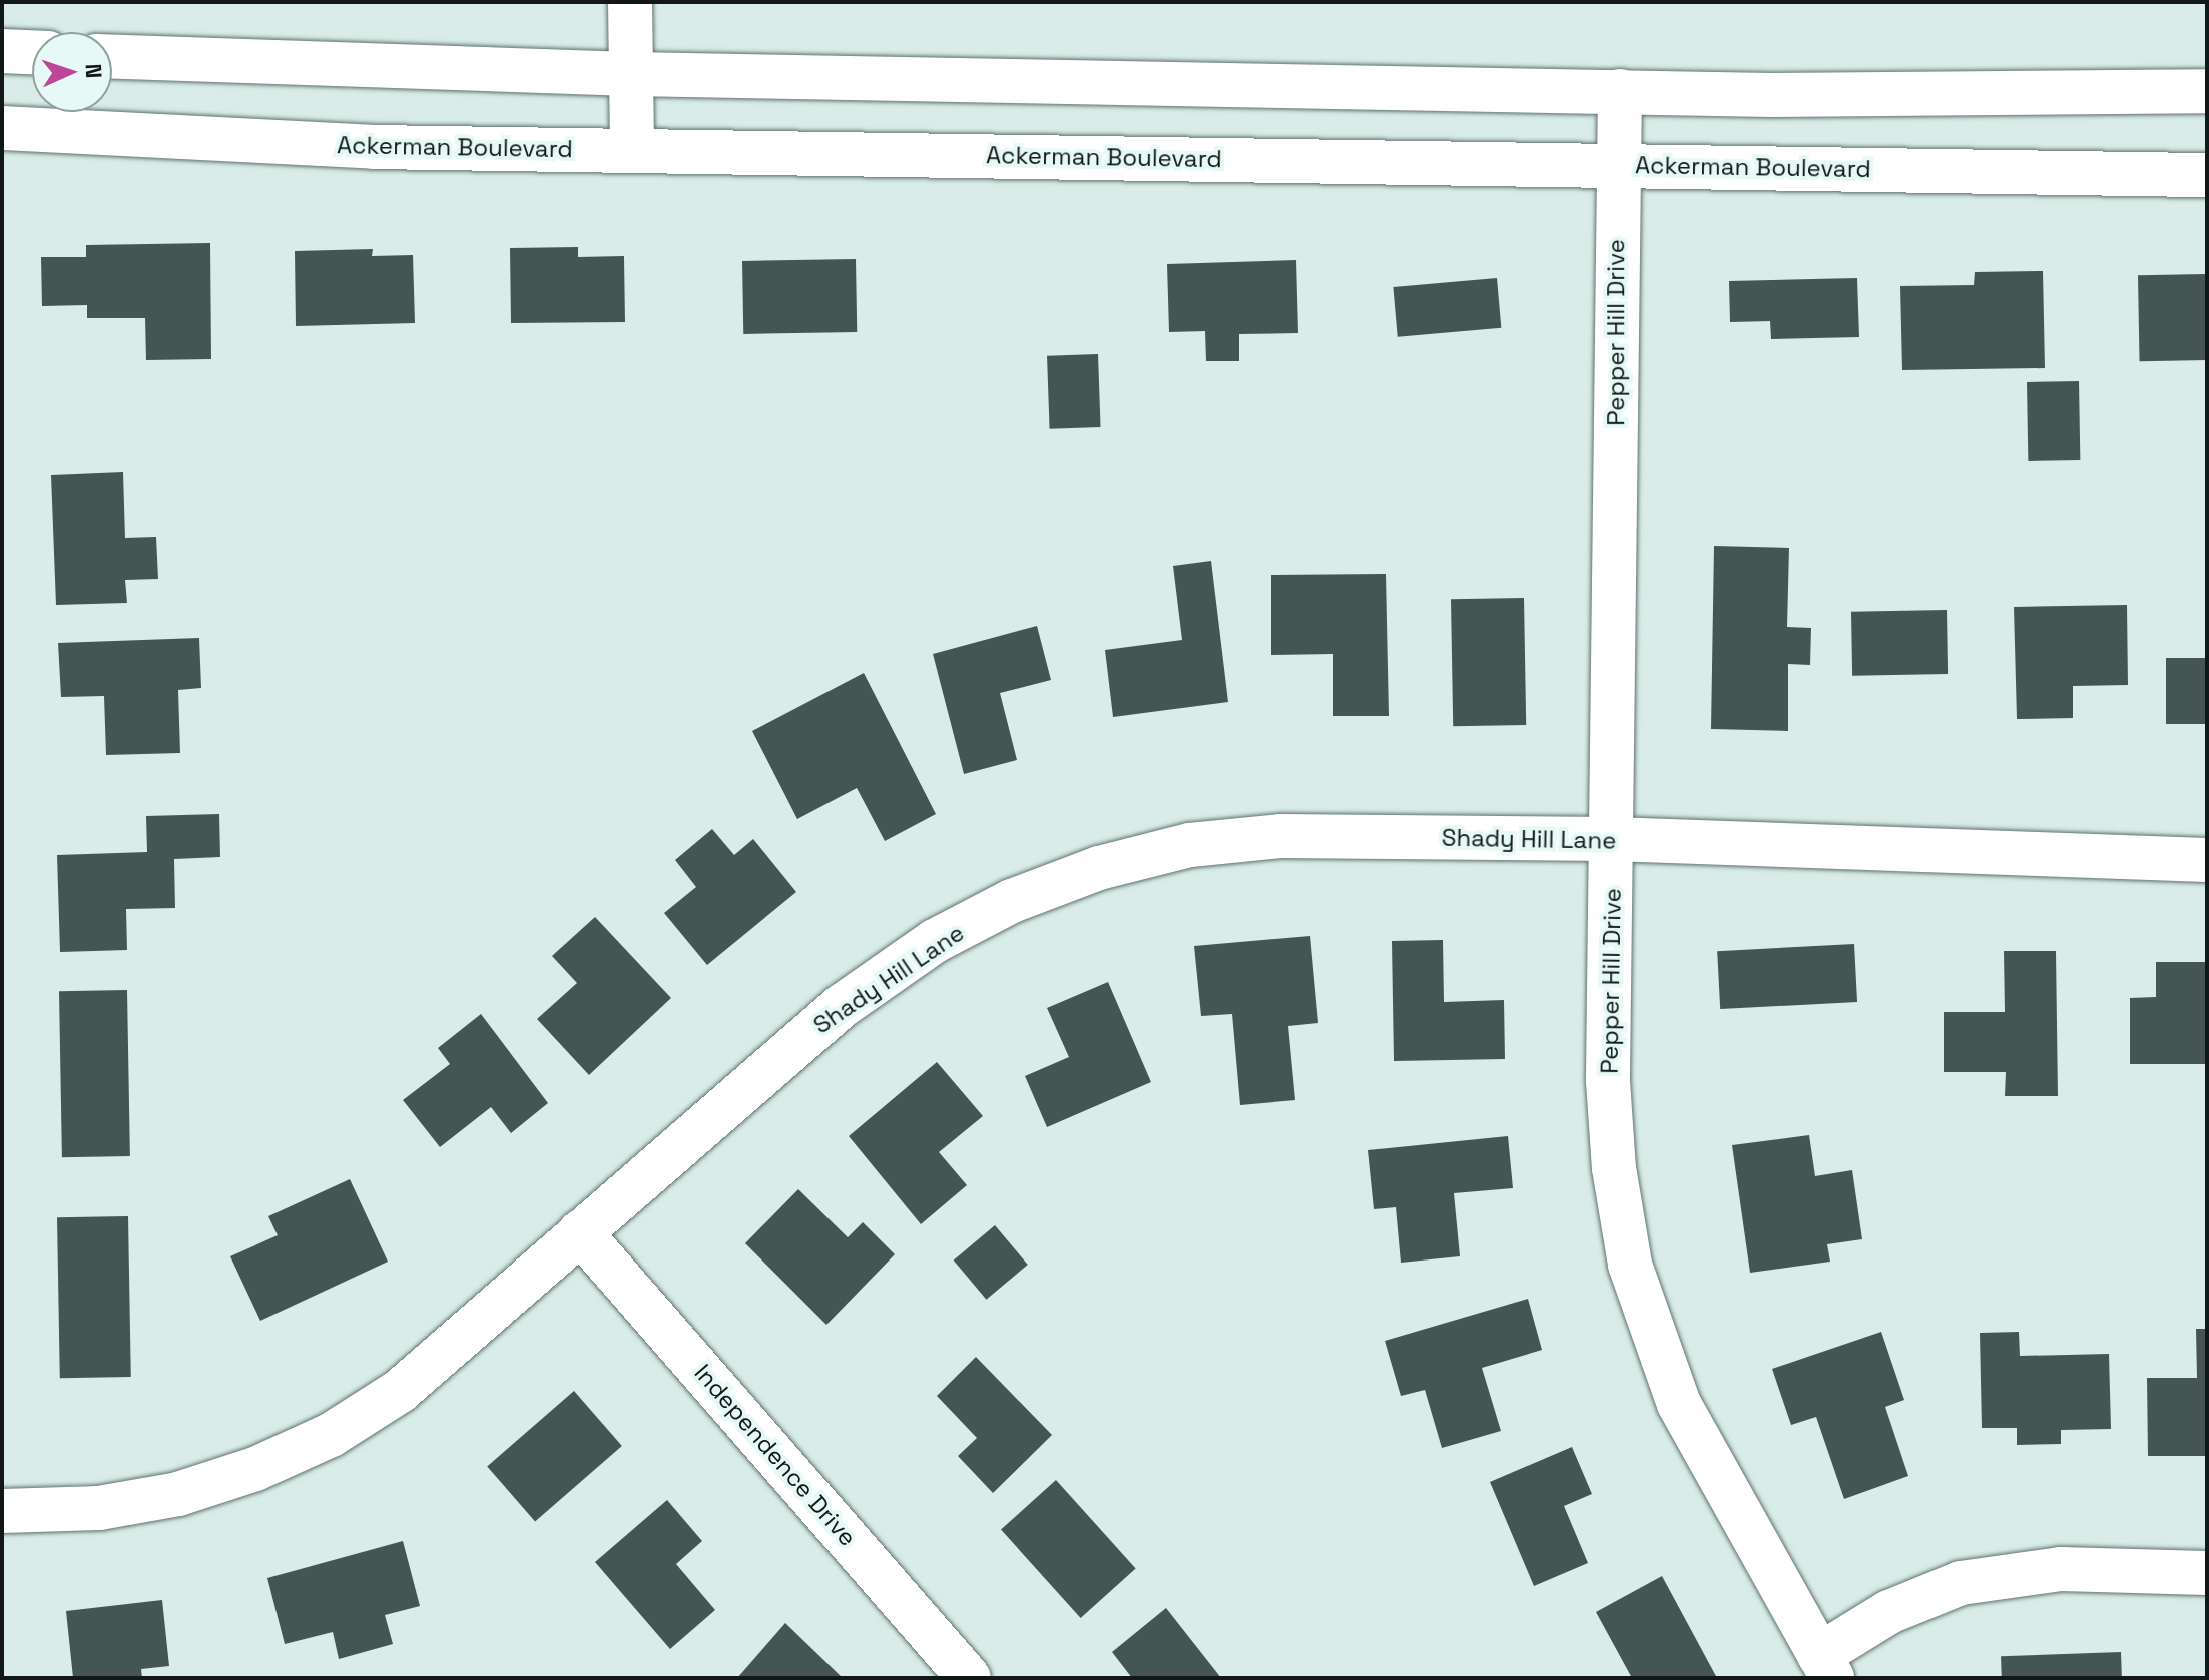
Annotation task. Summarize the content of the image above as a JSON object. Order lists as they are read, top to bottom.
{
  "streets": {
    "street": [
      "Ackerman Boulevard",
      "Pepper Hill Drive",
      "Shady Hill Lane",
      "Independence Drive"
    ]
  },
  "crossings": [
    ["Ackerman Boulevard", "Pepper Hill Drive"],
    ["Pepper Hill Drive", "Shady Hill Lane"],
    ["Shady Hill Lane", "Independence Drive"]
  ],
  "north": "right"
}
